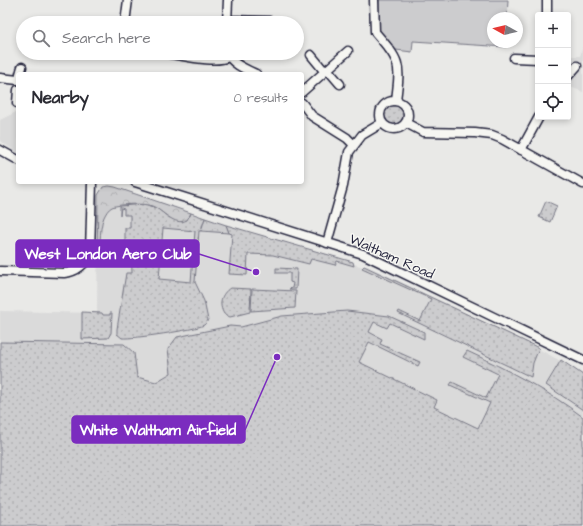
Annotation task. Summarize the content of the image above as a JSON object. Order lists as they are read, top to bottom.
{
  "streets": {
    "street": ["Waltham Road"]
  },
  "places": ["West London Aero Club", "White Waltham Airfield"],
  "north": "left",
  "page": {
    "map_buttons": ["+", "−"],
    "search": "Search here",
    "heading": ["Nearby", "0 results"]
  }
}
